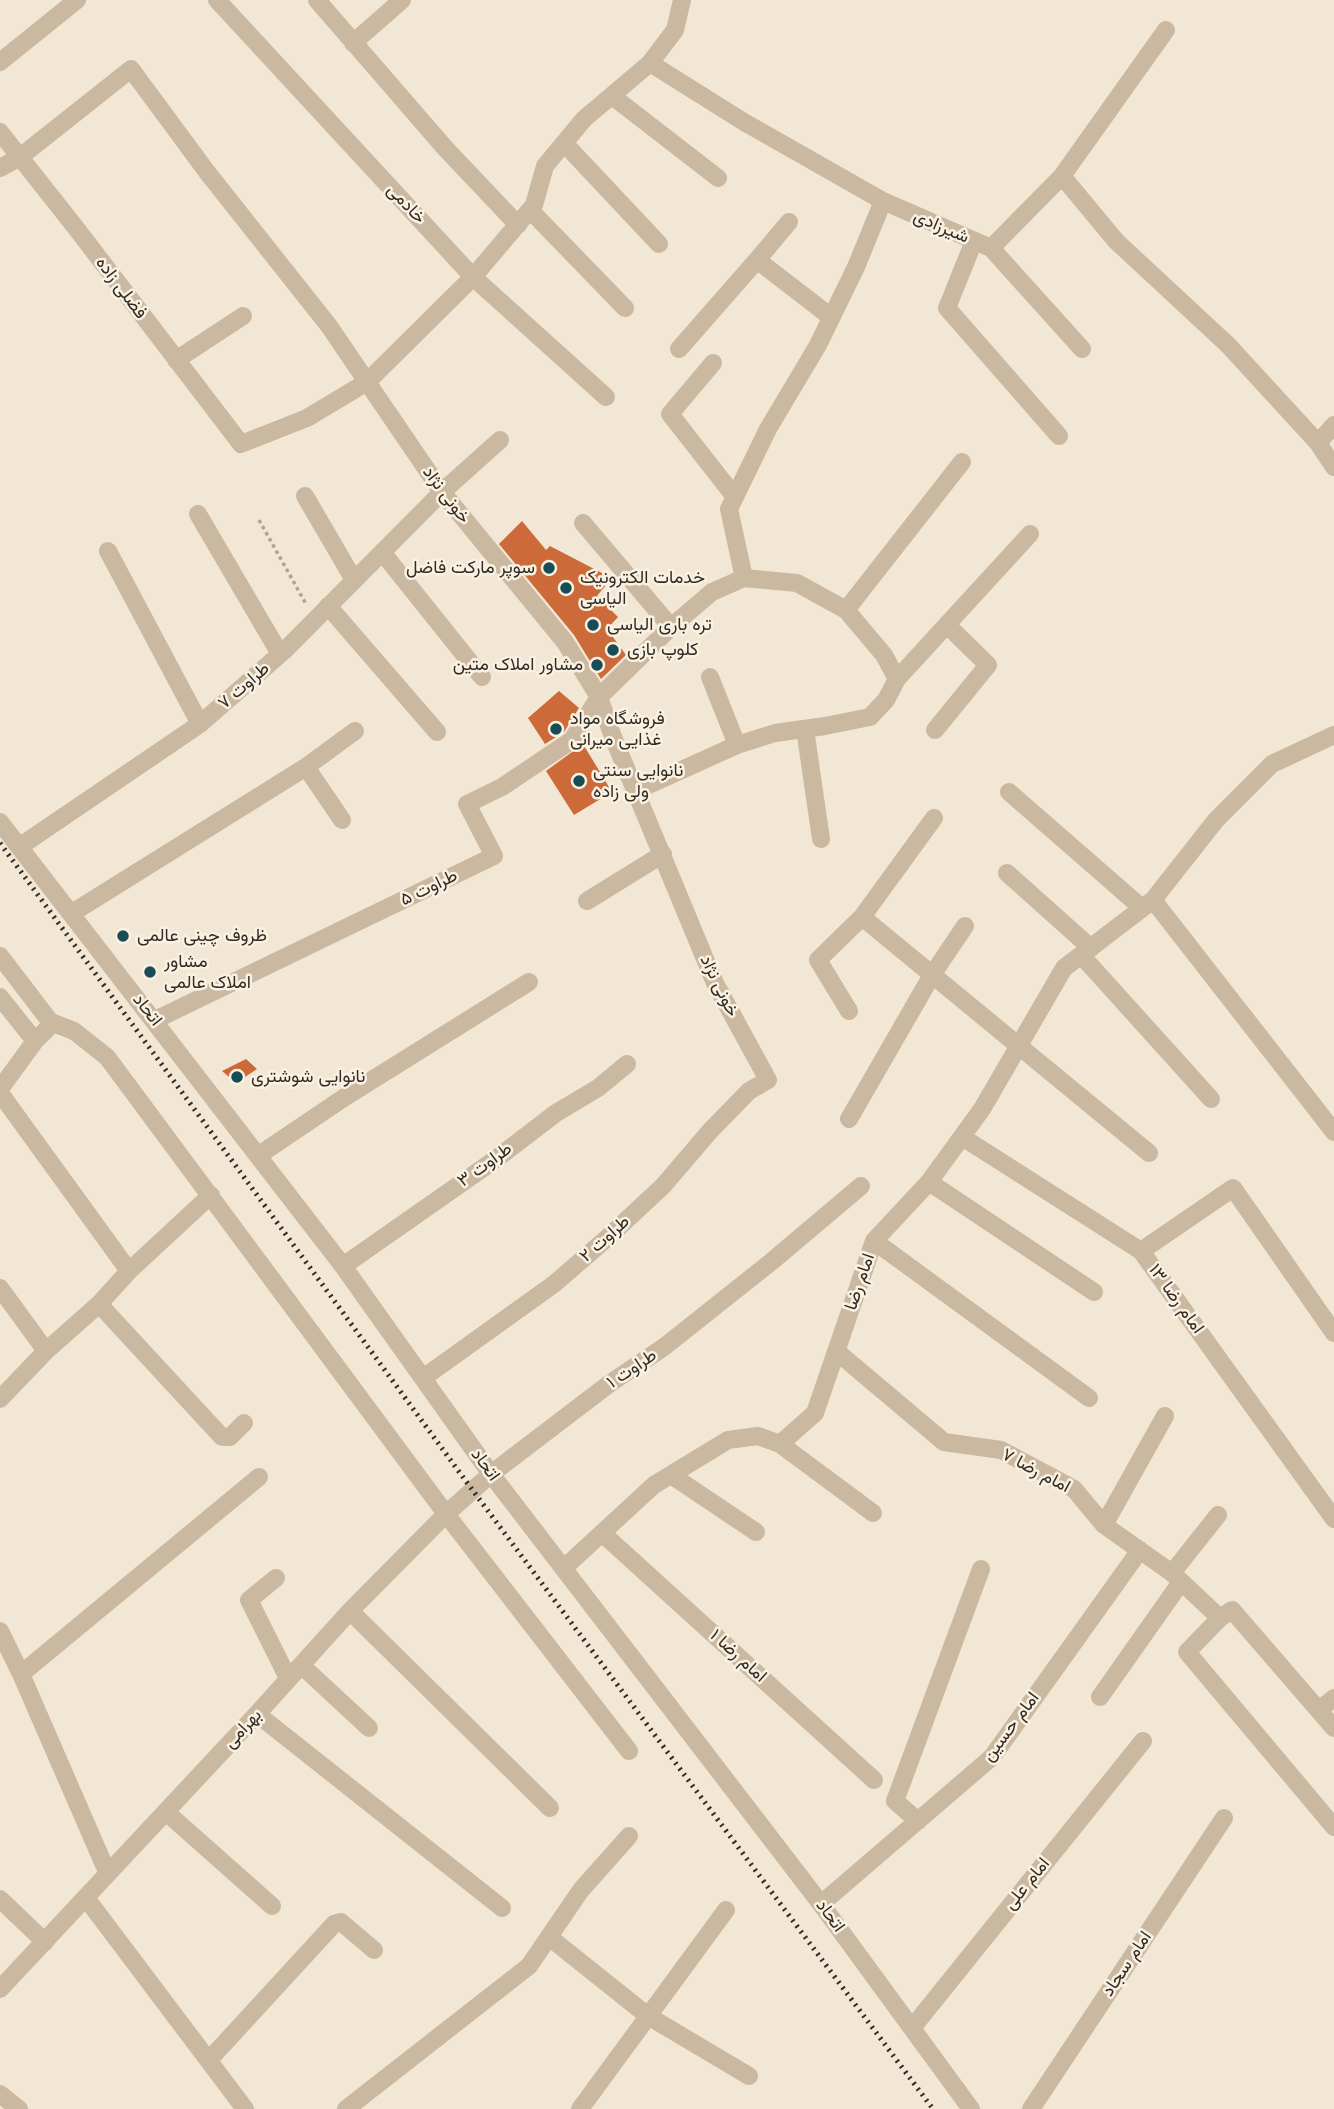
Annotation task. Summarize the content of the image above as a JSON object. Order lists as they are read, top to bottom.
{
  "streets": {
    "street": [
      "خادمی",
      "شیرزادی",
      "فضلی زاده",
      "خونی نژاد",
      "طراوت ۷",
      "طراوت ۵",
      "اتحاد",
      "طراوت ۳",
      "طراوت ۲",
      "امام رضا",
      "امام رضا ۱۳",
      "طراوت ۱",
      "امام رضا ۷",
      "امام رضا ۱",
      "امام حسین",
      "بهرامی",
      "امام علی",
      "امام سجاد"
    ]
  },
  "crossings": [
    ["فضلی زاده", "خونی نژاد"],
    ["خونی نژاد", "طراوت ۷"],
    ["خونی نژاد", "طراوت ۵"],
    ["خونی نژاد", "طراوت ۲"],
    ["طراوت ۷", "اتحاد"],
    ["طراوت ۵", "اتحاد"],
    ["اتحاد", "طراوت ۳"],
    ["اتحاد", "طراوت ۲"],
    ["اتحاد", "طراوت ۱"],
    ["اتحاد", "امام حسین"],
    ["اتحاد", "بهرامی"],
    ["اتحاد", "امام علی"],
    ["امام رضا", "امام رضا ۱۳"],
    ["امام رضا", "امام رضا ۷"],
    ["طراوت ۱", "بهرامی"],
    ["امام رضا ۷", "امام حسین"]
  ],
  "places": [
    "سوپر مارکت فاضل",
    "خدمات الکترونیک الیاسی",
    "تره باری الیاسی",
    "کلوپ بازی",
    "مشاور املاک متین",
    "فروشگاه مواد غذایی میرانی",
    "نانوایی سنتی ولی زاده",
    "ظروف چینی عالمی",
    "مشاور املاک عالمی",
    "نانوایی شوشتری"
  ]
}
